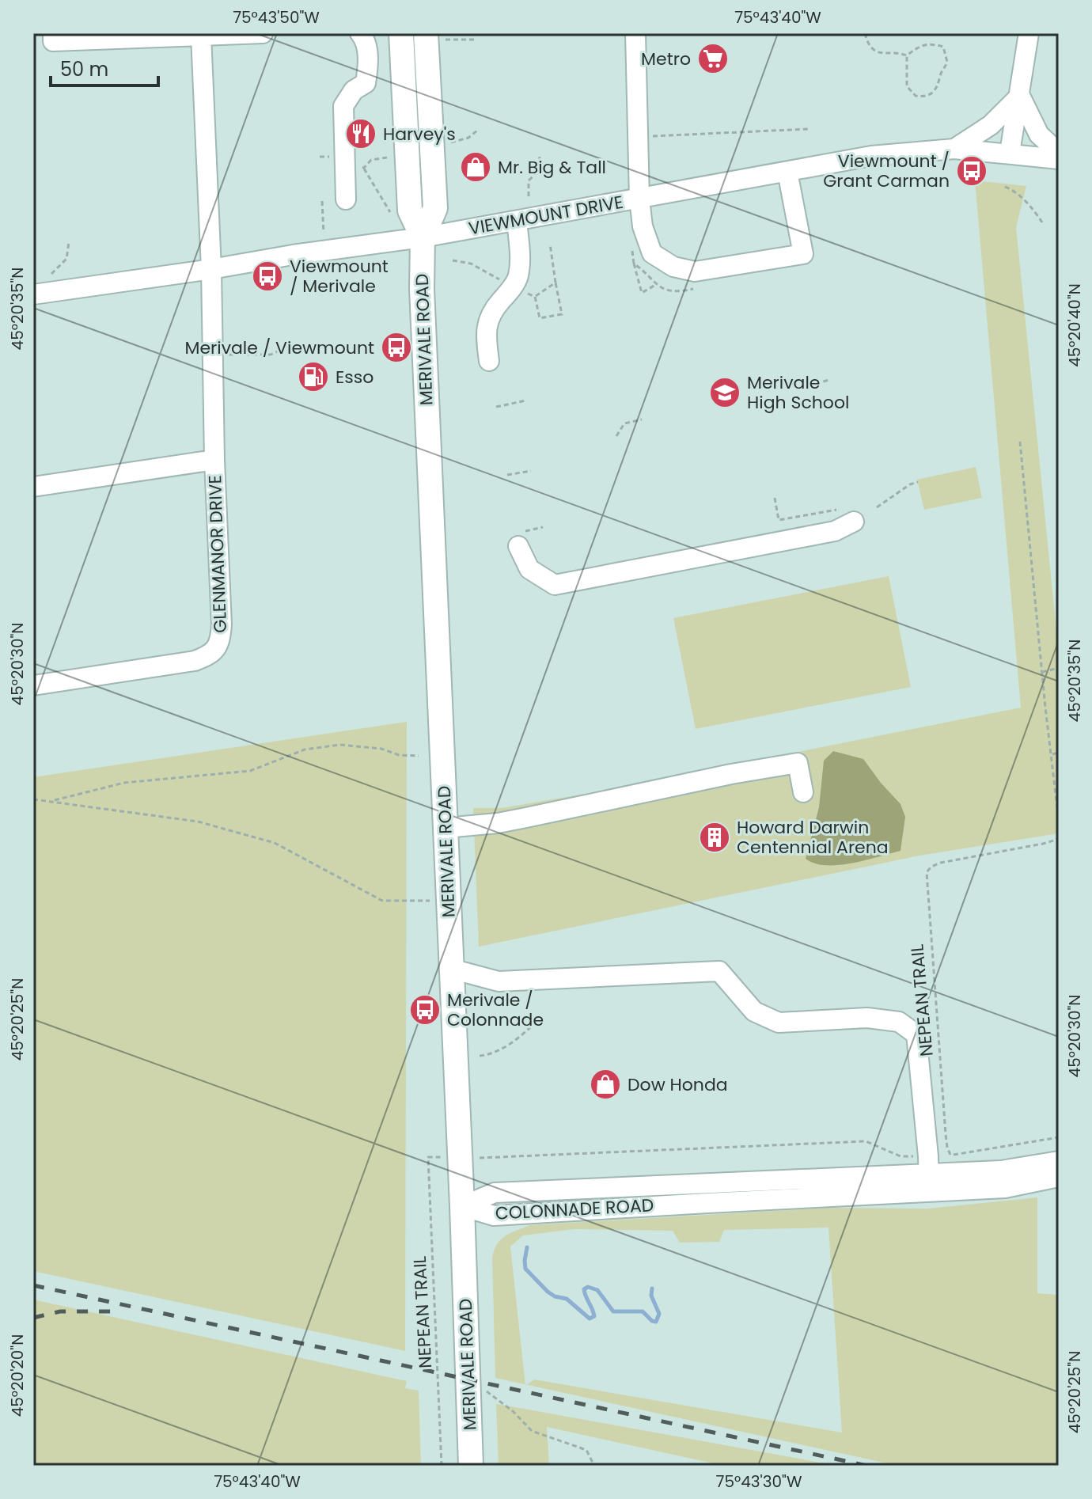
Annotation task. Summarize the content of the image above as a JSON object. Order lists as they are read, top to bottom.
{
  "streets": {
    "main road": ["MERIVALE ROAD"],
    "street": ["VIEWMOUNT DRIVE", "GLENMANOR DRIVE", "COLONNADE ROAD"],
    "path": ["NEPEAN TRAIL"]
  },
  "crossings": [
    ["VIEWMOUNT DRIVE", "MERIVALE ROAD"],
    ["VIEWMOUNT DRIVE", "GLENMANOR DRIVE"],
    ["MERIVALE ROAD", "COLONNADE ROAD"]
  ],
  "places": {
    "supermarket": ["Metro"],
    "restaurant": ["Harvey's"],
    "shop": ["Mr. Big & Tall", "Dow Honda"],
    "bus stop": [
      "Viewmount / Grant Carman",
      "Viewmount / Merivale",
      "Merivale / Viewmount",
      "Merivale / Colonnade"
    ],
    "fuel station": ["Esso"],
    "school or university": ["Merivale High School"],
    "building": ["Howard Darwin Centennial Arena"]
  },
  "scale_bar": "50 m",
  "coordinates": [
    "75°43'50\"W",
    "75°43'40\"W",
    "45°20'35\"N",
    "45°20'40\"N",
    "45°20'30\"N",
    "45°20'25\"N",
    "45°20'20\"N",
    "75°43'30\"W"
  ]
}
